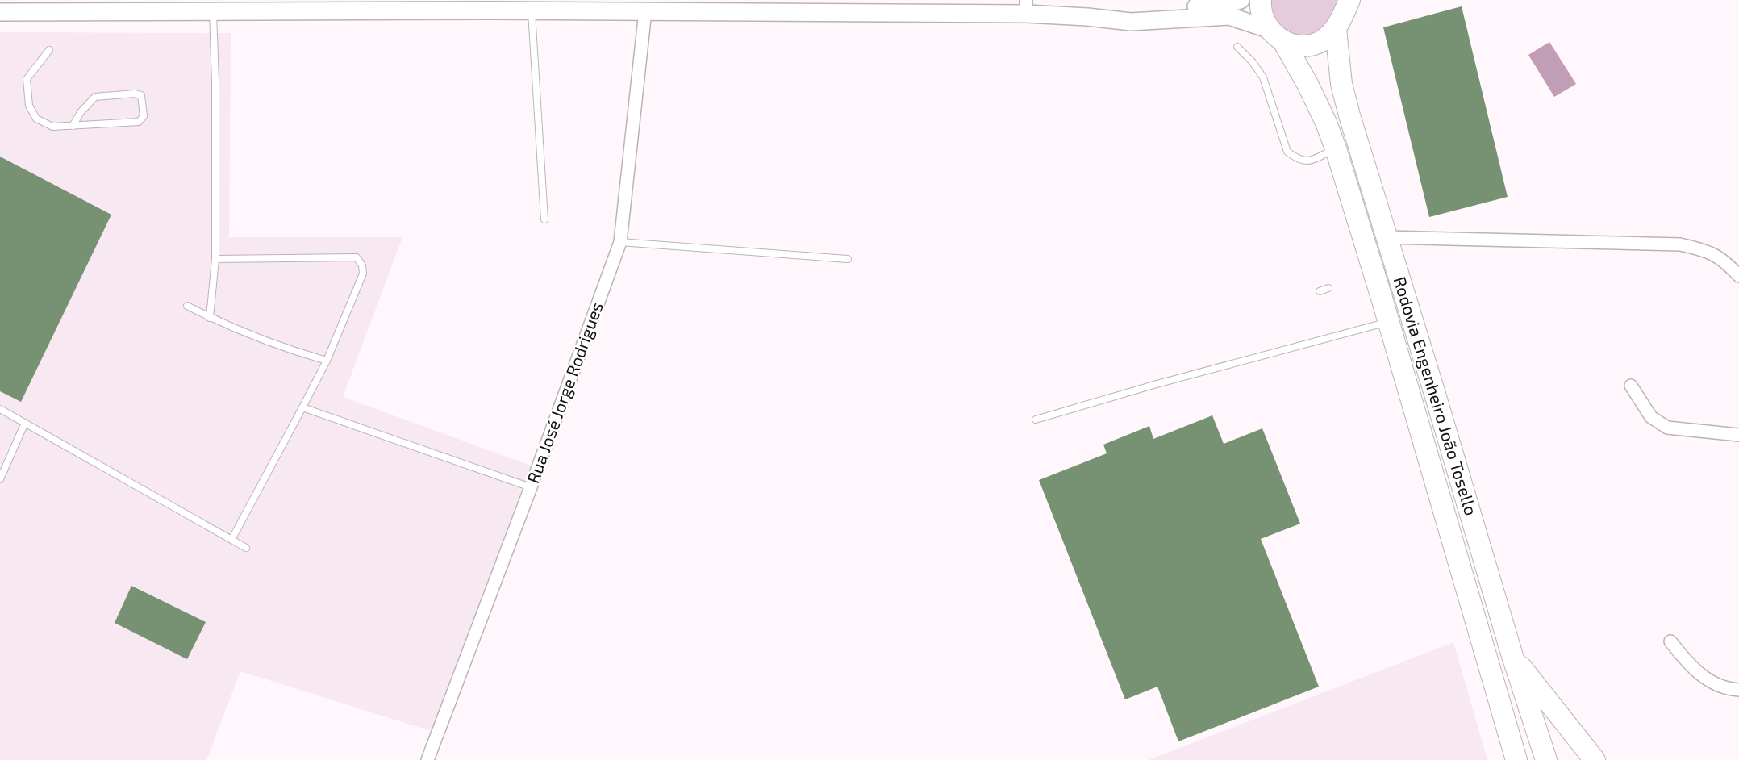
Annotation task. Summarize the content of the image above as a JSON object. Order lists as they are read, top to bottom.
{
  "streets": {
    "highway": ["Rodovia Engenheiro João Tosello"],
    "street": ["Rua José Jorge Rodrigues"]
  }
}
